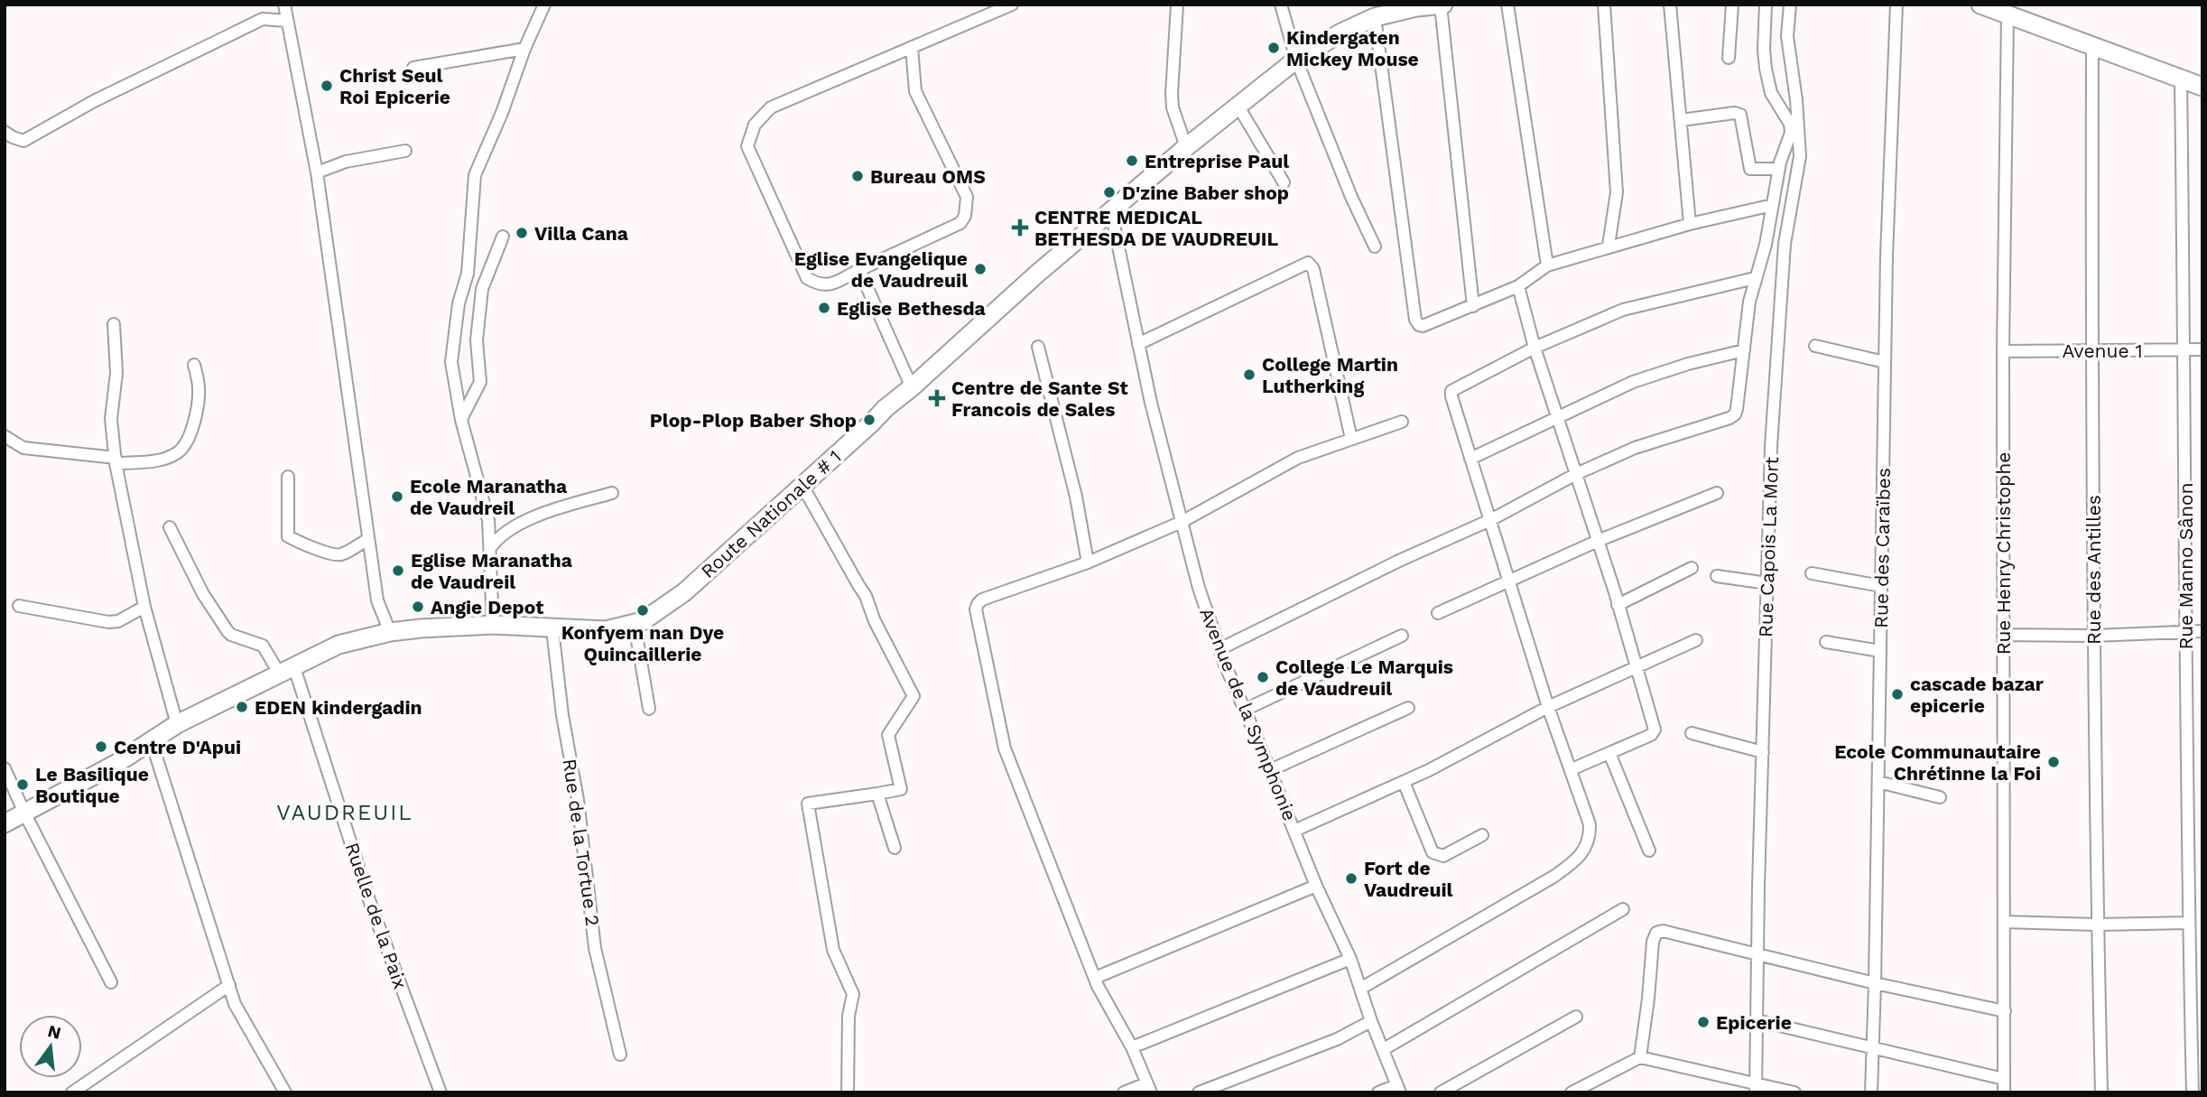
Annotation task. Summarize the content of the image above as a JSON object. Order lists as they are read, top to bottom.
{
  "streets": {
    "main road": ["Route Nationale # 1"],
    "street": [
      "Avenue 1",
      "Rue Capois La Mort",
      "Rue des Caraïbes",
      "Rue Henry Christophe",
      "Rue Manno Sânon",
      "Rue des Antilles",
      "Avenue de la Symphonie",
      "Rue de la Tortue 2",
      "Ruelle de la Paix"
    ]
  },
  "crossings": [
    ["Avenue 1", "Rue Henry Christophe"],
    ["Avenue 1", "Rue Manno Sânon"],
    ["Avenue 1", "Rue des Antilles"],
    ["Route Nationale # 1", "Avenue de la Symphonie"],
    ["Route Nationale # 1", "Rue de la Tortue 2"],
    ["Route Nationale # 1", "Ruelle de la Paix"]
  ],
  "districts": ["VAUDREUIL"],
  "places": {
    "other": [
      "Kindergaten Mickey Mouse",
      "Christ Seul Roi Epicerie",
      "Entreprise Paul",
      "Bureau OMS",
      "D'zine Baber shop",
      "Villa Cana",
      "Eglise Evangelique de Vaudreuil",
      "Eglise Bethesda",
      "College Martin Lutherking",
      "Plop-Plop Baber Shop",
      "Ecole Maranatha de Vaudreil",
      "Eglise Maranatha de Vaudreil",
      "Angie Depot",
      "Konfyem nan Dye Quincaillerie",
      "College Le Marquis de Vaudreuil",
      "cascade bazar epicerie",
      "EDEN kindergadin",
      "Centre D'Apui",
      "Ecole Communautaire Chrétinne la Foi",
      "Le Basilique Boutique",
      "Fort de Vaudreuil",
      "Epicerie"
    ],
    "health": ["CENTRE MEDICAL BETHESDA DE VAUDREUIL", "Centre de Sante St Francois de Sales"]
  },
  "north": "top"
}
